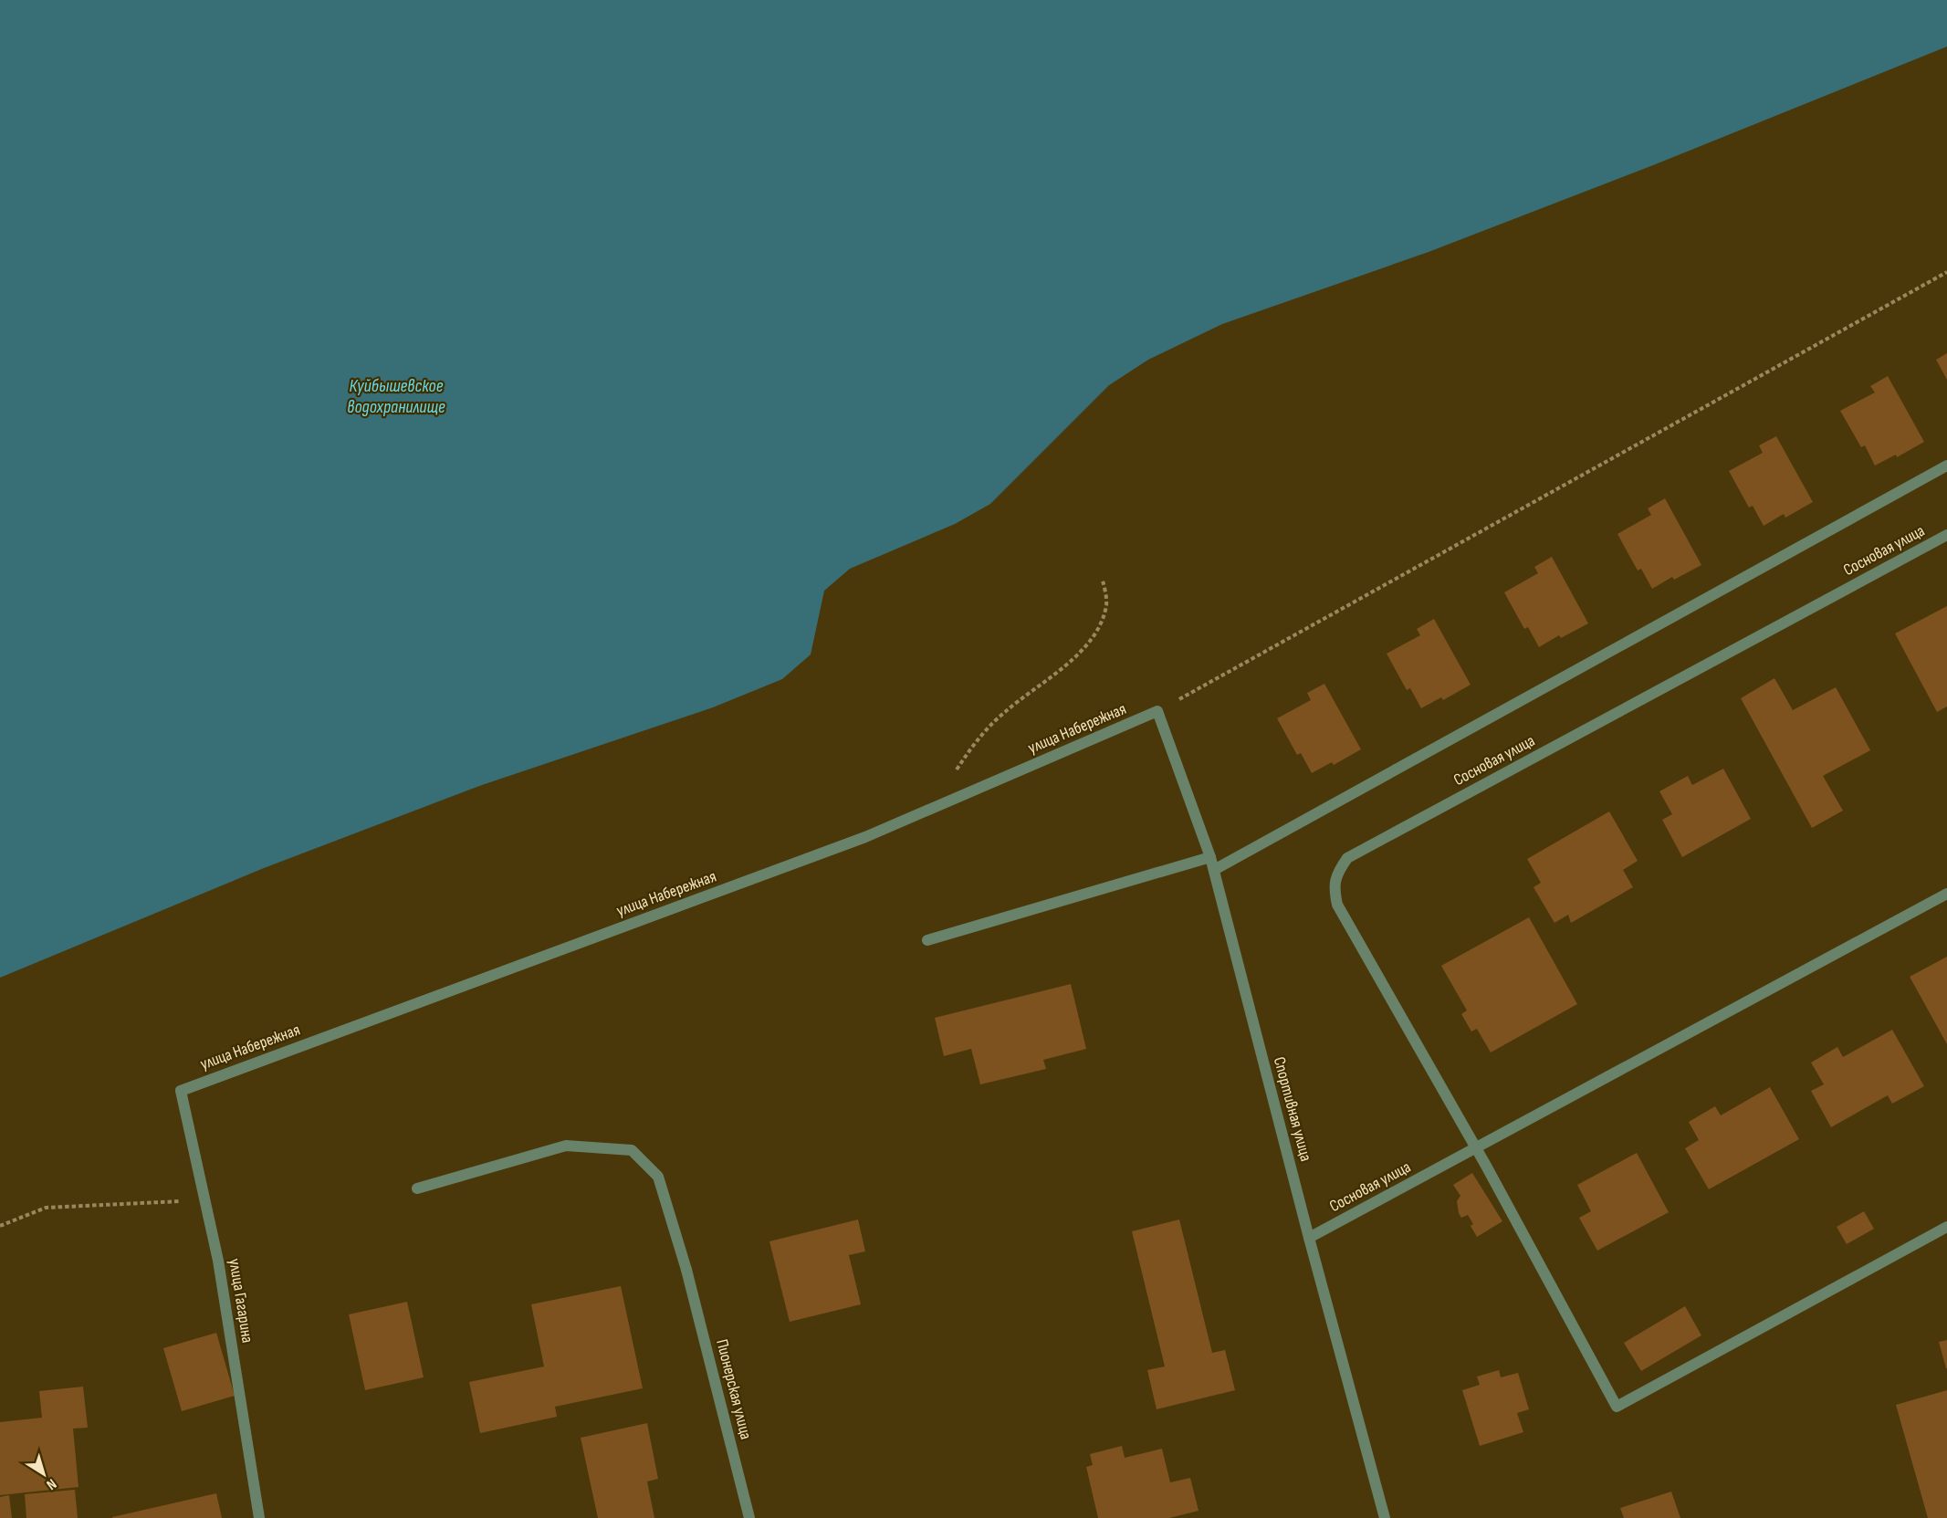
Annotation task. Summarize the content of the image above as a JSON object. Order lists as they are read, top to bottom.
{
  "streets": {
    "street": [
      "Сосновая улица",
      "улица Набережная",
      "Спортивная улица",
      "улица Гагарина",
      "Пионерская улица"
    ]
  },
  "crossings": [
    ["Сосновая улица", "Спортивная улица"],
    ["улица Набережная", "Спортивная улица"],
    ["улица Набережная", "улица Гагарина"]
  ],
  "water": ["Куйбышевское водохранилище"],
  "north": "bottom right"
}
